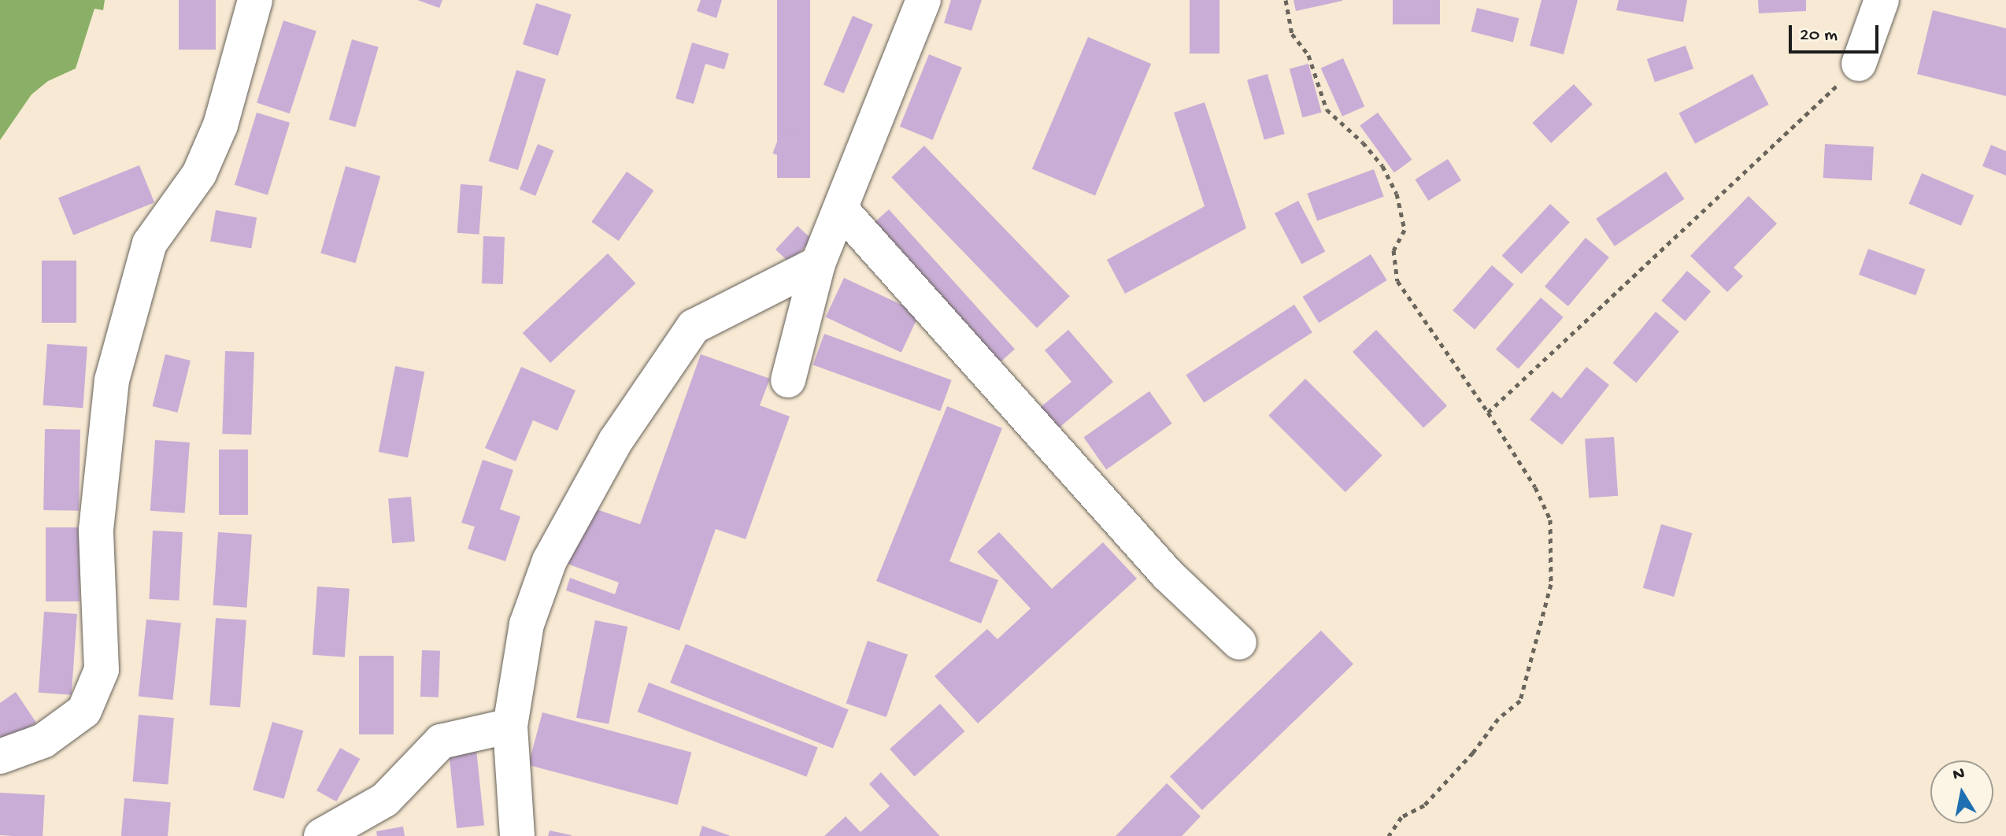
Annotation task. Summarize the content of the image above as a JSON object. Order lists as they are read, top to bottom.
{
  "scale_bar": "20 m",
  "north": "top"
}
